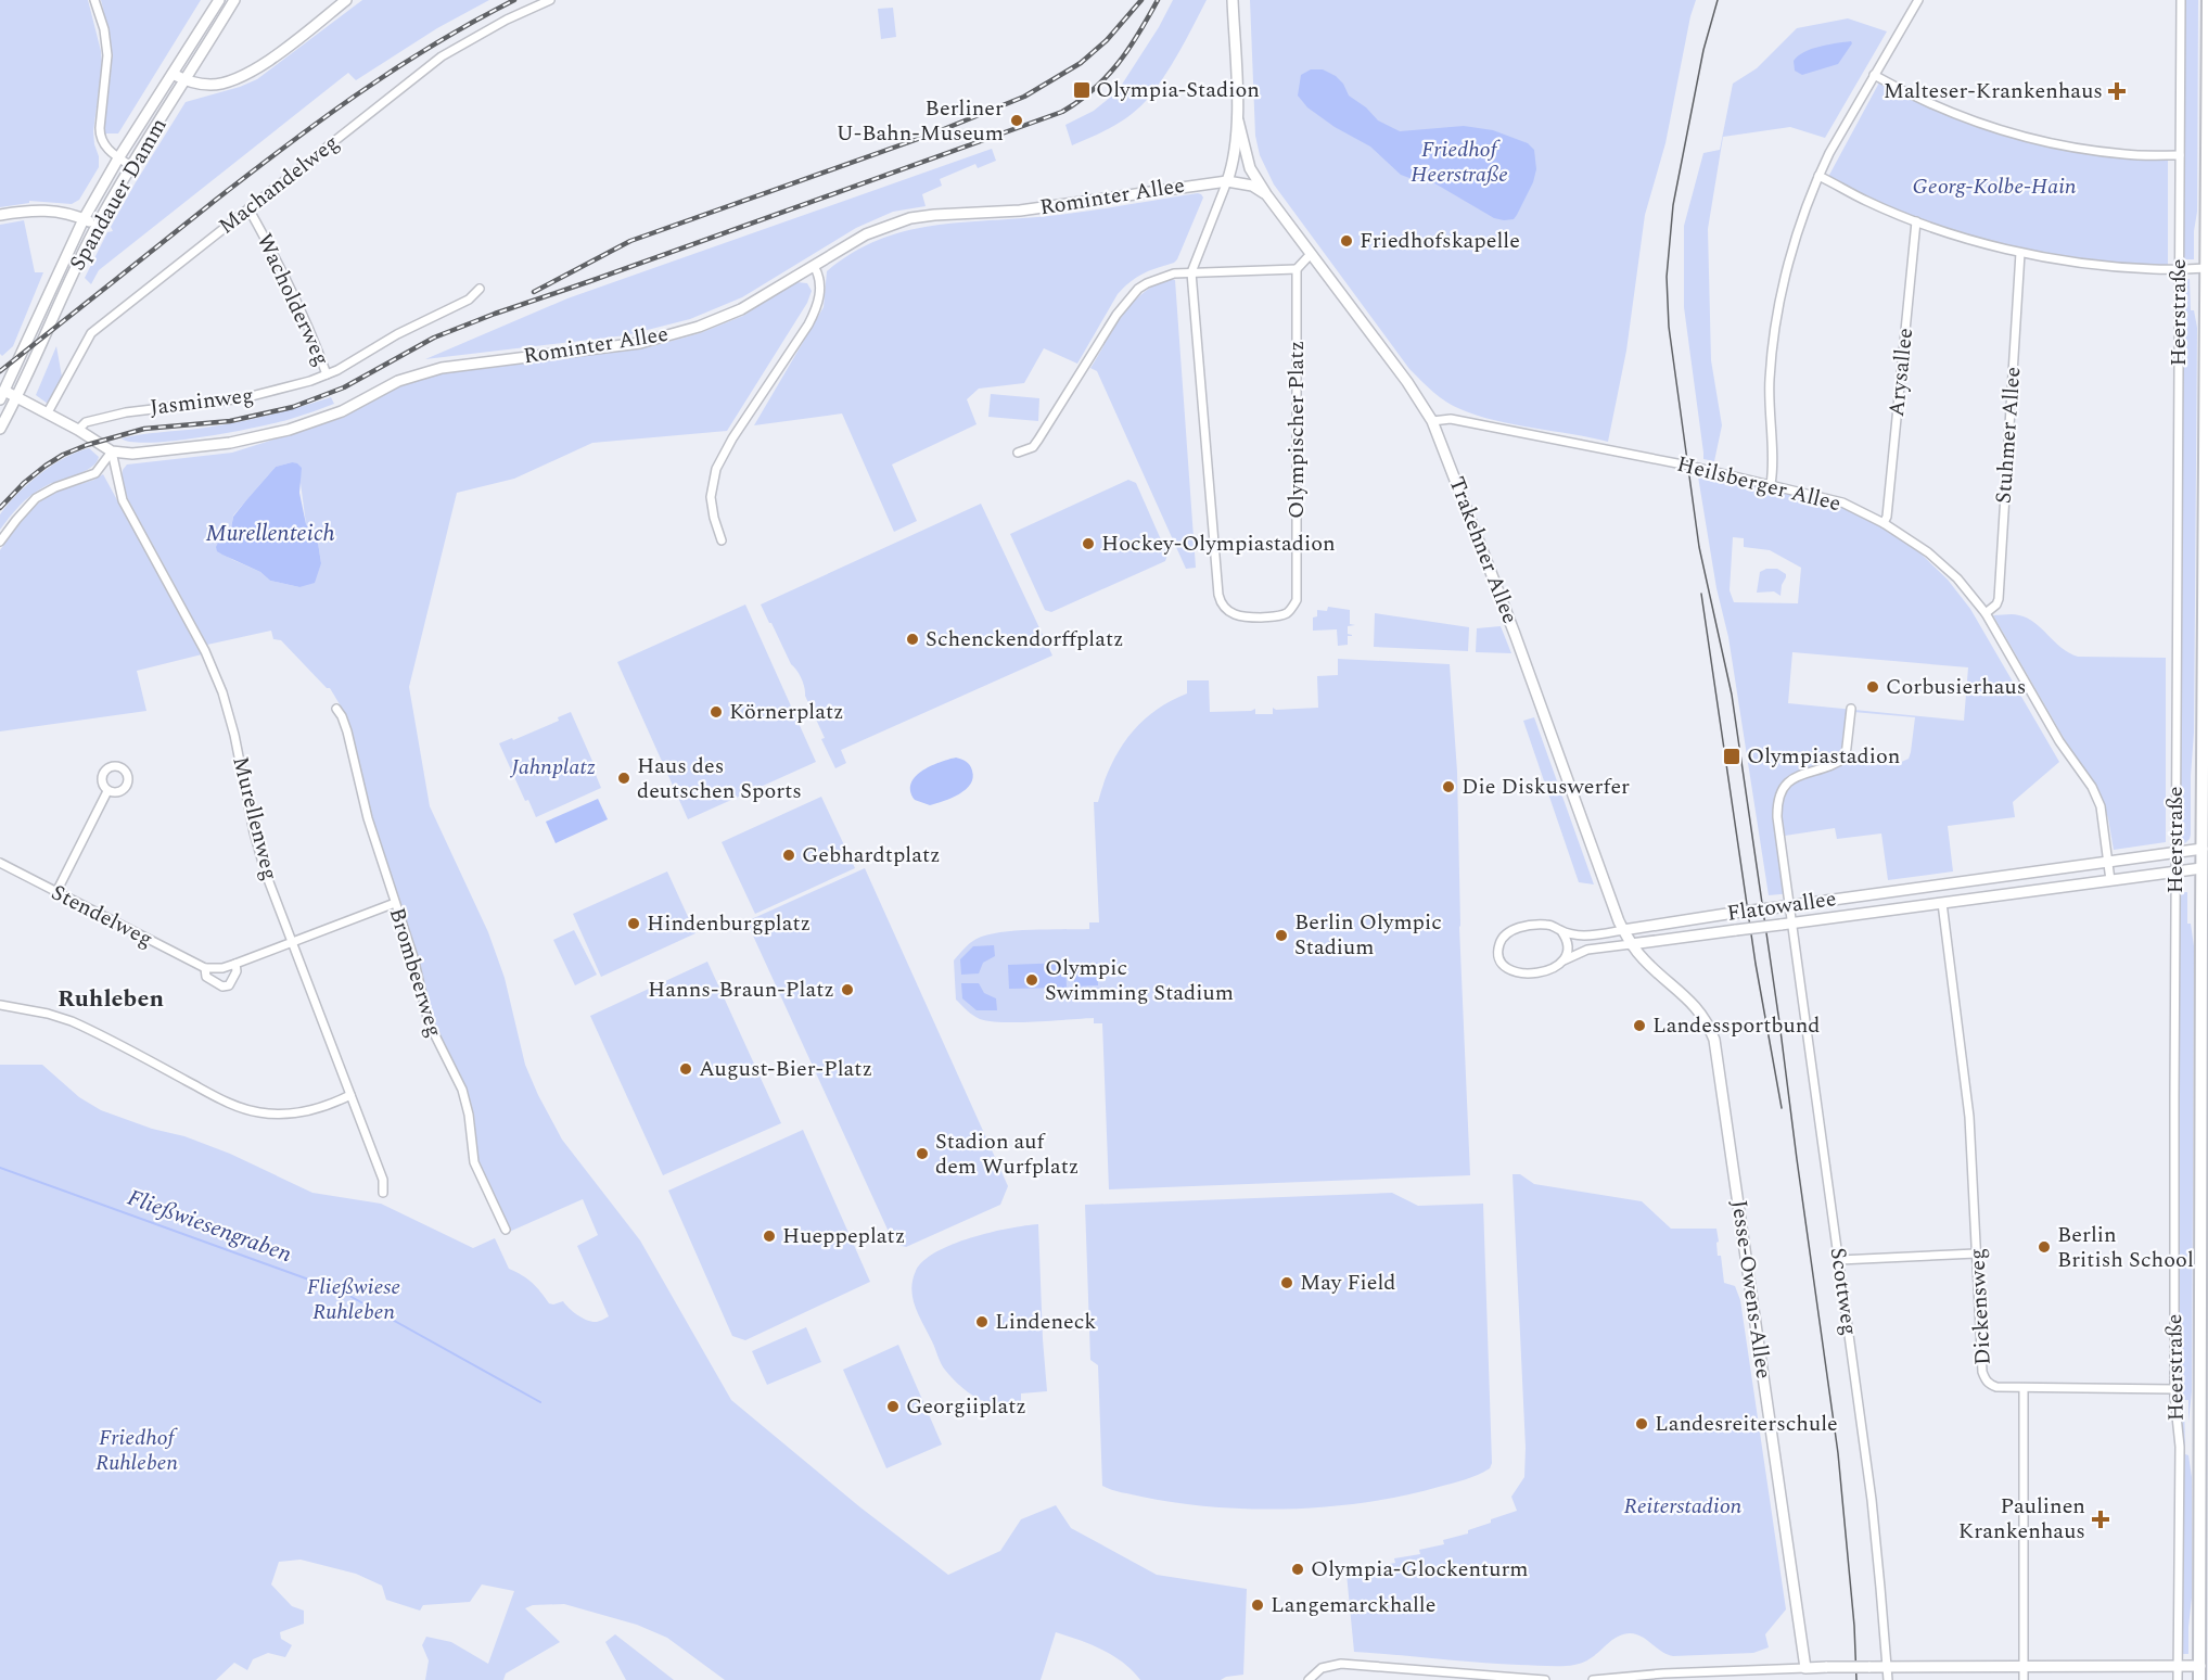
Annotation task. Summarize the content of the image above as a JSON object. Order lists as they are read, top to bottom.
{
  "streets": {
    "main road": [
      "Spandauer Damm",
      "Rominter Allee",
      "Heerstraße",
      "Trakehner Allee",
      "Flatowallee",
      "Jesse-Owens-Allee"
    ],
    "street": [
      "Machandelweg",
      "Wacholderweg",
      "Arysallee",
      "Jasminweg",
      "Olympischer Platz",
      "Stuhmer Allee",
      "Heilsberger Allee",
      "Murellenweg",
      "Stendelweg",
      "Brombeerweg",
      "Scottweg",
      "Dickensweg"
    ]
  },
  "crossings": [
    ["Machandelweg", "Wacholderweg"],
    ["Rominter Allee", "Olympischer Platz"],
    ["Rominter Allee", "Murellenweg"],
    ["Wacholderweg", "Jasminweg"],
    ["Heerstraße", "Flatowallee"],
    ["Arysallee", "Heilsberger Allee"],
    ["Stuhmer Allee", "Heilsberger Allee"],
    ["Heilsberger Allee", "Trakehner Allee"],
    ["Heilsberger Allee", "Flatowallee"],
    ["Trakehner Allee", "Flatowallee"],
    ["Trakehner Allee", "Jesse-Owens-Allee"],
    ["Flatowallee", "Jesse-Owens-Allee"],
    ["Flatowallee", "Scottweg"],
    ["Flatowallee", "Dickensweg"]
  ],
  "districts": ["Ruhleben"],
  "water": ["Murellenteich", "Fließwiesengraben"],
  "parks": [
    "Friedhof Heerstraße",
    "Georg-Kolbe-Hain",
    "Jahnplatz",
    "Fließwiese Ruhleben",
    "Friedhof Ruhleben",
    "Reiterstadion"
  ],
  "places": {
    "transit": ["Olympia-Stadion", "Olympiastadion"],
    "health": ["Malteser-Krankenhaus", "Paulinen Krankenhaus"],
    "other": [
      "Berliner U-Bahn-Museum",
      "Friedhofskapelle",
      "Hockey-Olympiastadion",
      "Schenckendorffplatz",
      "Corbusierhaus",
      "Körnerplatz",
      "Haus des deutschen Sports",
      "Die Diskuswerfer",
      "Gebhardtplatz",
      "Hindenburgplatz",
      "Berlin Olympic Stadium",
      "Olympic Swimming Stadium",
      "Hanns-Braun-Platz",
      "Landessportbund",
      "August-Bier-Platz",
      "Stadion auf dem Wurfplatz",
      "Hueppeplatz",
      "Berlin British School",
      "May Field",
      "Lindeneck",
      "Georgiiplatz",
      "Landesreiterschule",
      "Olympia-Glockenturm",
      "Langemarckhalle"
    ]
  }
}
